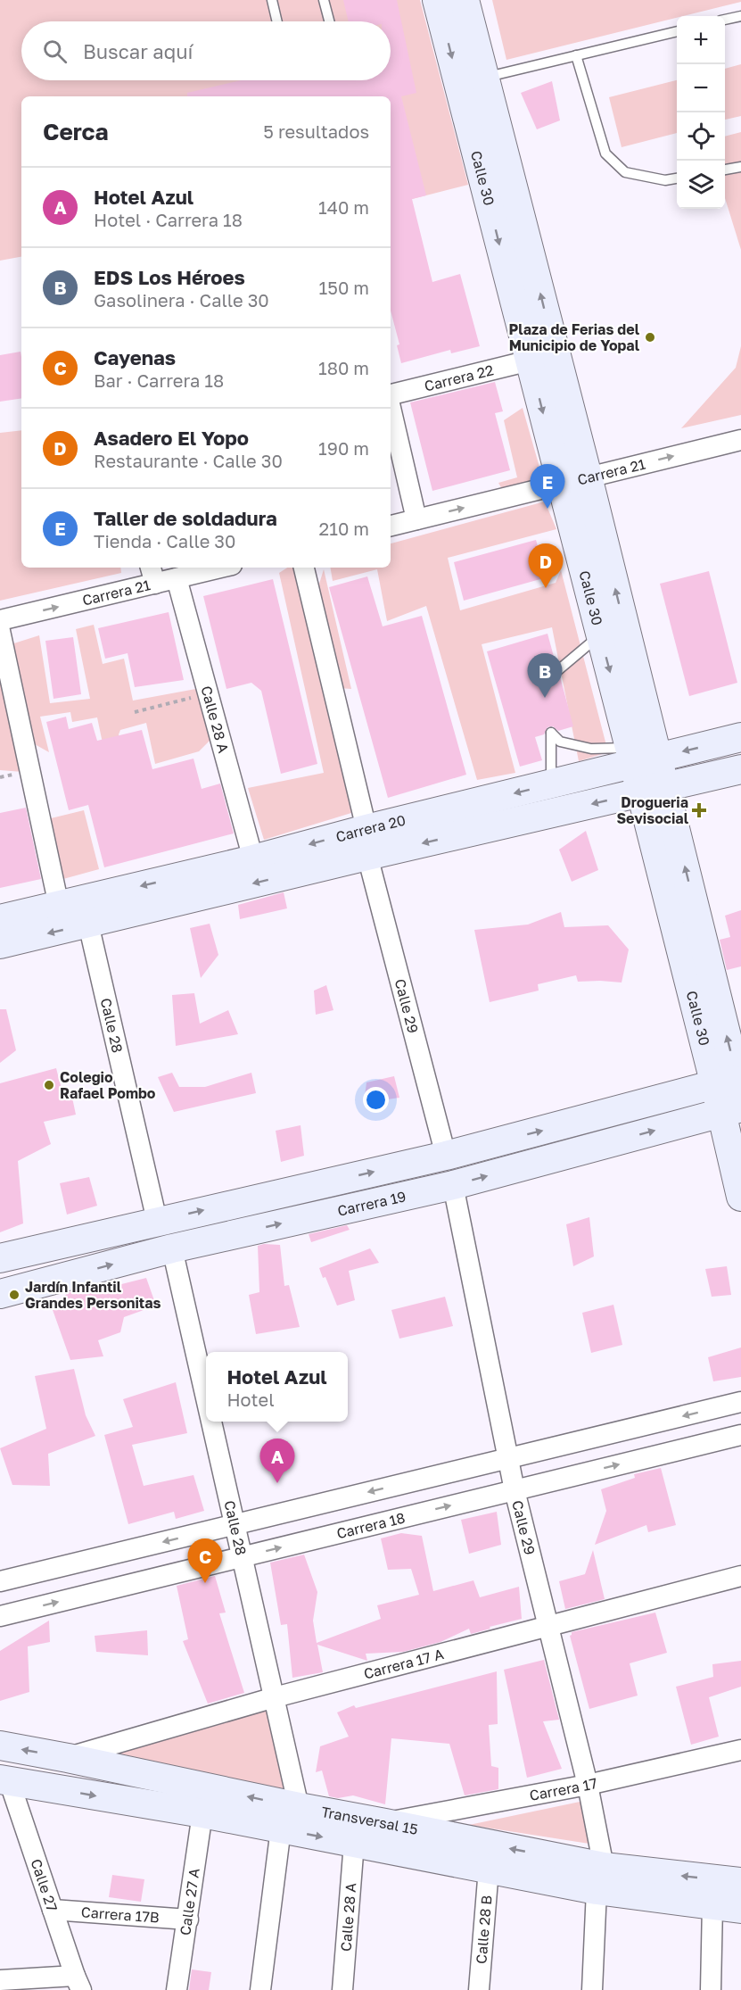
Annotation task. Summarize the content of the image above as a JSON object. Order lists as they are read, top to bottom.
{
  "streets": {
    "main road": [
      "Calle 30",
      "Carrera 20",
      "Carrera 19",
      "Transversal 15"
    ],
    "street": [
      "Carrera 22",
      "Carrera 21",
      "Calle 28 A",
      "Calle 29",
      "Calle 28",
      "Carrera 18",
      "Carrera 17 A",
      "Carrera 17",
      "Calle 27",
      "Calle 27 A",
      "Carrera 17B",
      "Calle 28 B"
    ]
  },
  "crossings": [
    ["Calle 30", "Carrera 22"],
    ["Calle 30", "Carrera 21"],
    ["Calle 30", "Carrera 20"],
    ["Calle 30", "Carrera 19"],
    ["Carrera 21", "Calle 28 A"],
    ["Calle 28 A", "Carrera 20"],
    ["Calle 28 A", "Transversal 15"],
    ["Carrera 20", "Calle 29"],
    ["Carrera 20", "Calle 28"],
    ["Calle 29", "Carrera 19"],
    ["Calle 29", "Carrera 18"],
    ["Calle 29", "Carrera 17 A"],
    ["Calle 29", "Carrera 17"],
    ["Calle 29", "Transversal 15"],
    ["Calle 28", "Carrera 19"],
    ["Calle 28", "Carrera 18"],
    ["Calle 28", "Carrera 17 A"],
    ["Calle 28", "Transversal 15"],
    ["Carrera 17 A", "Transversal 15"],
    ["Carrera 17", "Transversal 15"],
    ["Transversal 15", "Calle 27"],
    ["Transversal 15", "Calle 27 A"],
    ["Transversal 15", "Calle 28 B"],
    ["Calle 27", "Carrera 17B"],
    ["Calle 27 A", "Carrera 17B"]
  ],
  "one_way": ["Carrera 21", "Carrera 20"],
  "places": {
    "other": ["Plaza de Ferias del Municipio de Yopal", "Colegio Rafael Pombo", "Jardín Infantil Grandes Personitas"],
    "health": ["Drogueria Sevisocial"]
  },
  "page": {
    "map_buttons": ["+", "−"],
    "search": "Buscar aquí",
    "heading": ["Cerca", "5 resultados"],
    "list": [
      {
        "mark": "A",
        "name": "Hotel Azul",
        "note": "Hotel · Carrera 18",
        "value": "140 m"
      },
      {
        "mark": "B",
        "name": "EDS Los Héroes",
        "note": "Gasolinera · Calle 30",
        "value": "150 m"
      },
      {
        "mark": "C",
        "name": "Cayenas",
        "note": "Bar · Carrera 18",
        "value": "180 m"
      },
      {
        "mark": "D",
        "name": "Asadero El Yopo",
        "note": "Restaurante · Calle 30",
        "value": "190 m"
      },
      {
        "mark": "E",
        "name": "Taller de soldadura",
        "note": "Tienda · Calle 30",
        "value": "210 m"
      }
    ],
    "pins": [
      "E",
      "D",
      "B",
      "A",
      "C"
    ],
    "popup": ["Hotel Azul", "Hotel"]
  }
}
